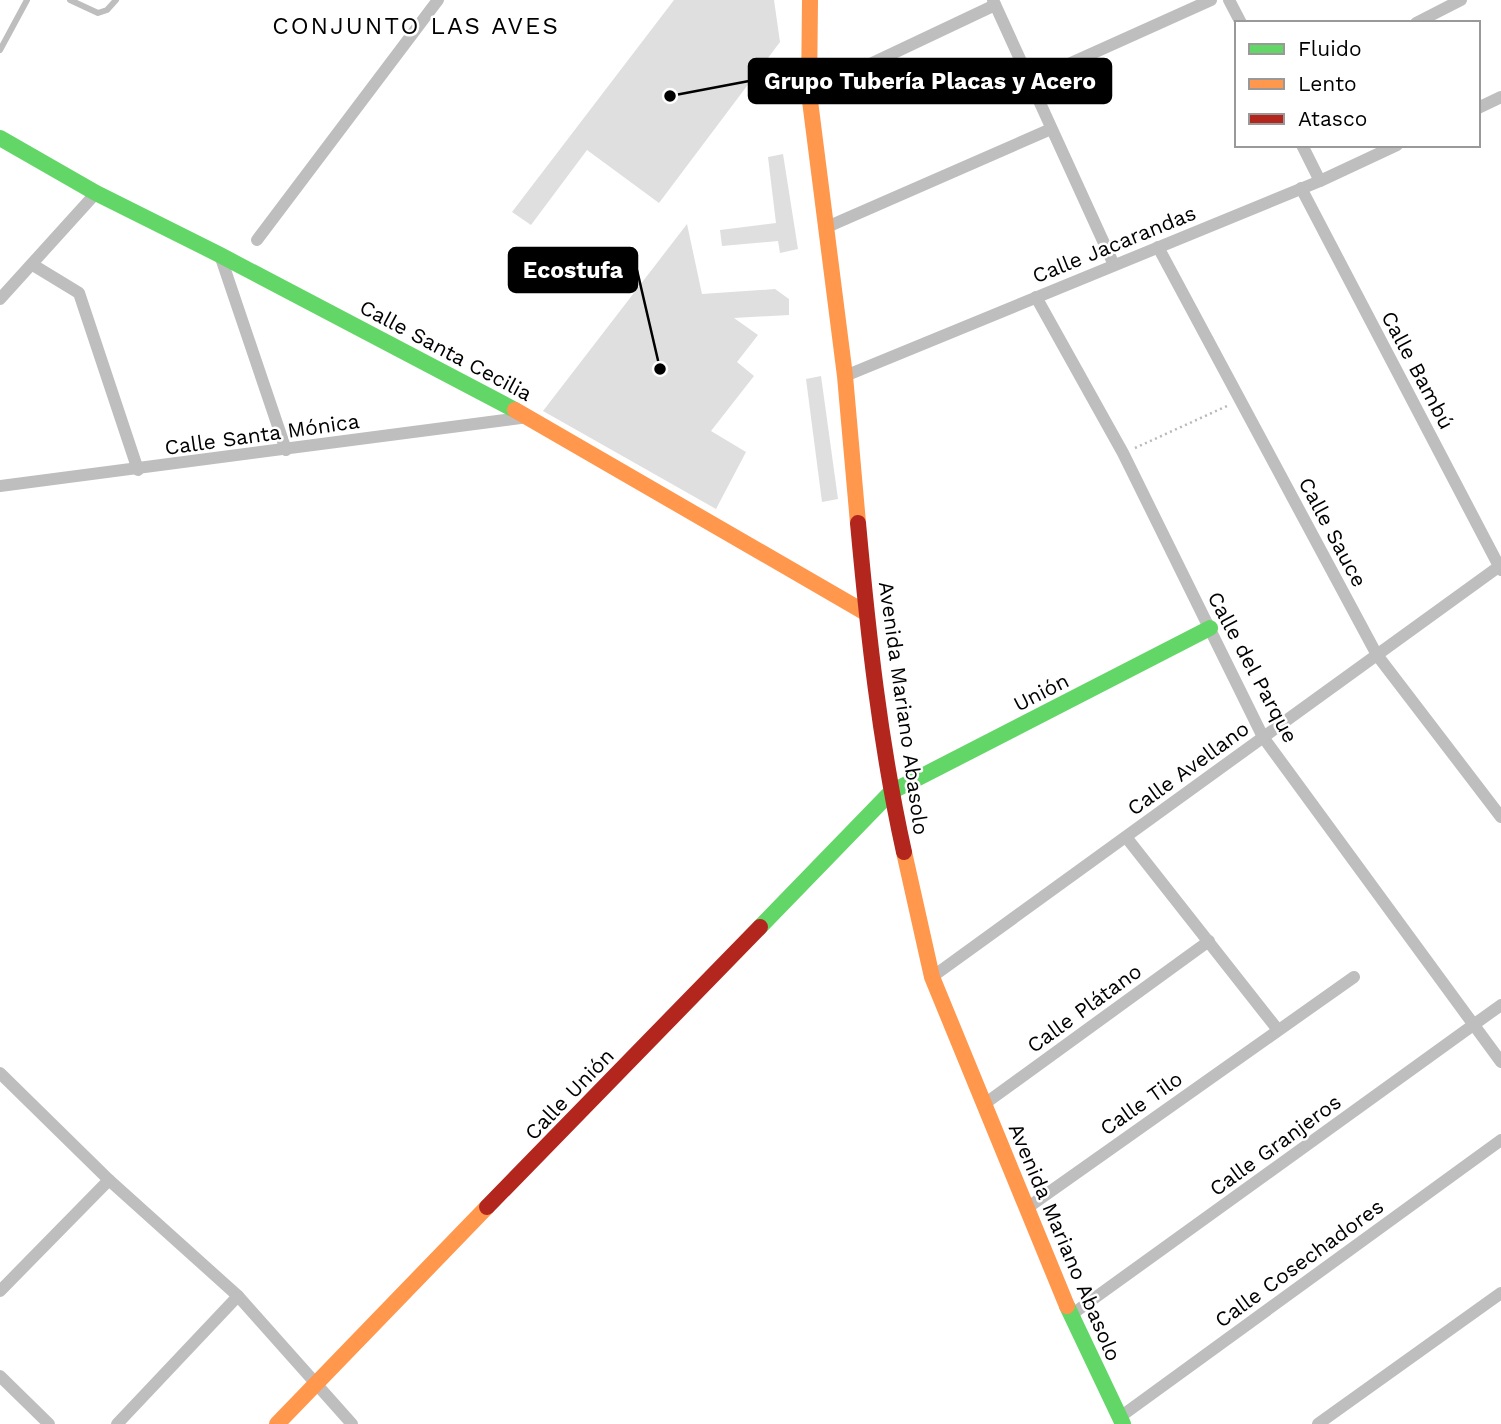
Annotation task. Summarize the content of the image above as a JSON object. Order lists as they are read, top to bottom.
{
  "streets": {
    "street": [
      "Calle Jacarandas",
      "Calle Santa Cecilia",
      "Calle Bambú",
      "Calle Santa Mónica",
      "Calle Sauce",
      "Calle del Parque",
      "Unión",
      "Avenida Mariano Abasolo",
      "Calle Avellano",
      "Calle Plátano",
      "Calle Unión",
      "Calle Tilo",
      "Calle Granjeros",
      "Calle Cosechadores"
    ]
  },
  "crossings": [
    ["Calle Jacarandas", "Calle Bambú"],
    ["Calle Jacarandas", "Calle Sauce"],
    ["Calle Jacarandas", "Calle del Parque"],
    ["Calle Jacarandas", "Avenida Mariano Abasolo"],
    ["Calle Santa Cecilia", "Calle Santa Mónica"],
    ["Calle Santa Cecilia", "Avenida Mariano Abasolo"],
    ["Calle Bambú", "Calle Avellano"],
    ["Calle Sauce", "Calle Avellano"],
    ["Calle del Parque", "Unión"],
    ["Calle del Parque", "Calle Avellano"],
    ["Calle del Parque", "Calle Granjeros"],
    ["Unión", "Avenida Mariano Abasolo"],
    ["Unión", "Calle Unión"],
    ["Avenida Mariano Abasolo", "Calle Avellano"],
    ["Avenida Mariano Abasolo", "Calle Plátano"],
    ["Avenida Mariano Abasolo", "Calle Unión"],
    ["Avenida Mariano Abasolo", "Calle Tilo"],
    ["Avenida Mariano Abasolo", "Calle Granjeros"],
    ["Avenida Mariano Abasolo", "Calle Cosechadores"]
  ],
  "districts": ["CONJUNTO LAS AVES"],
  "places": ["Grupo Tubería Placas y Acero", "Ecostufa"],
  "legend": ["Fluido", "Lento", "Atasco"]
}
